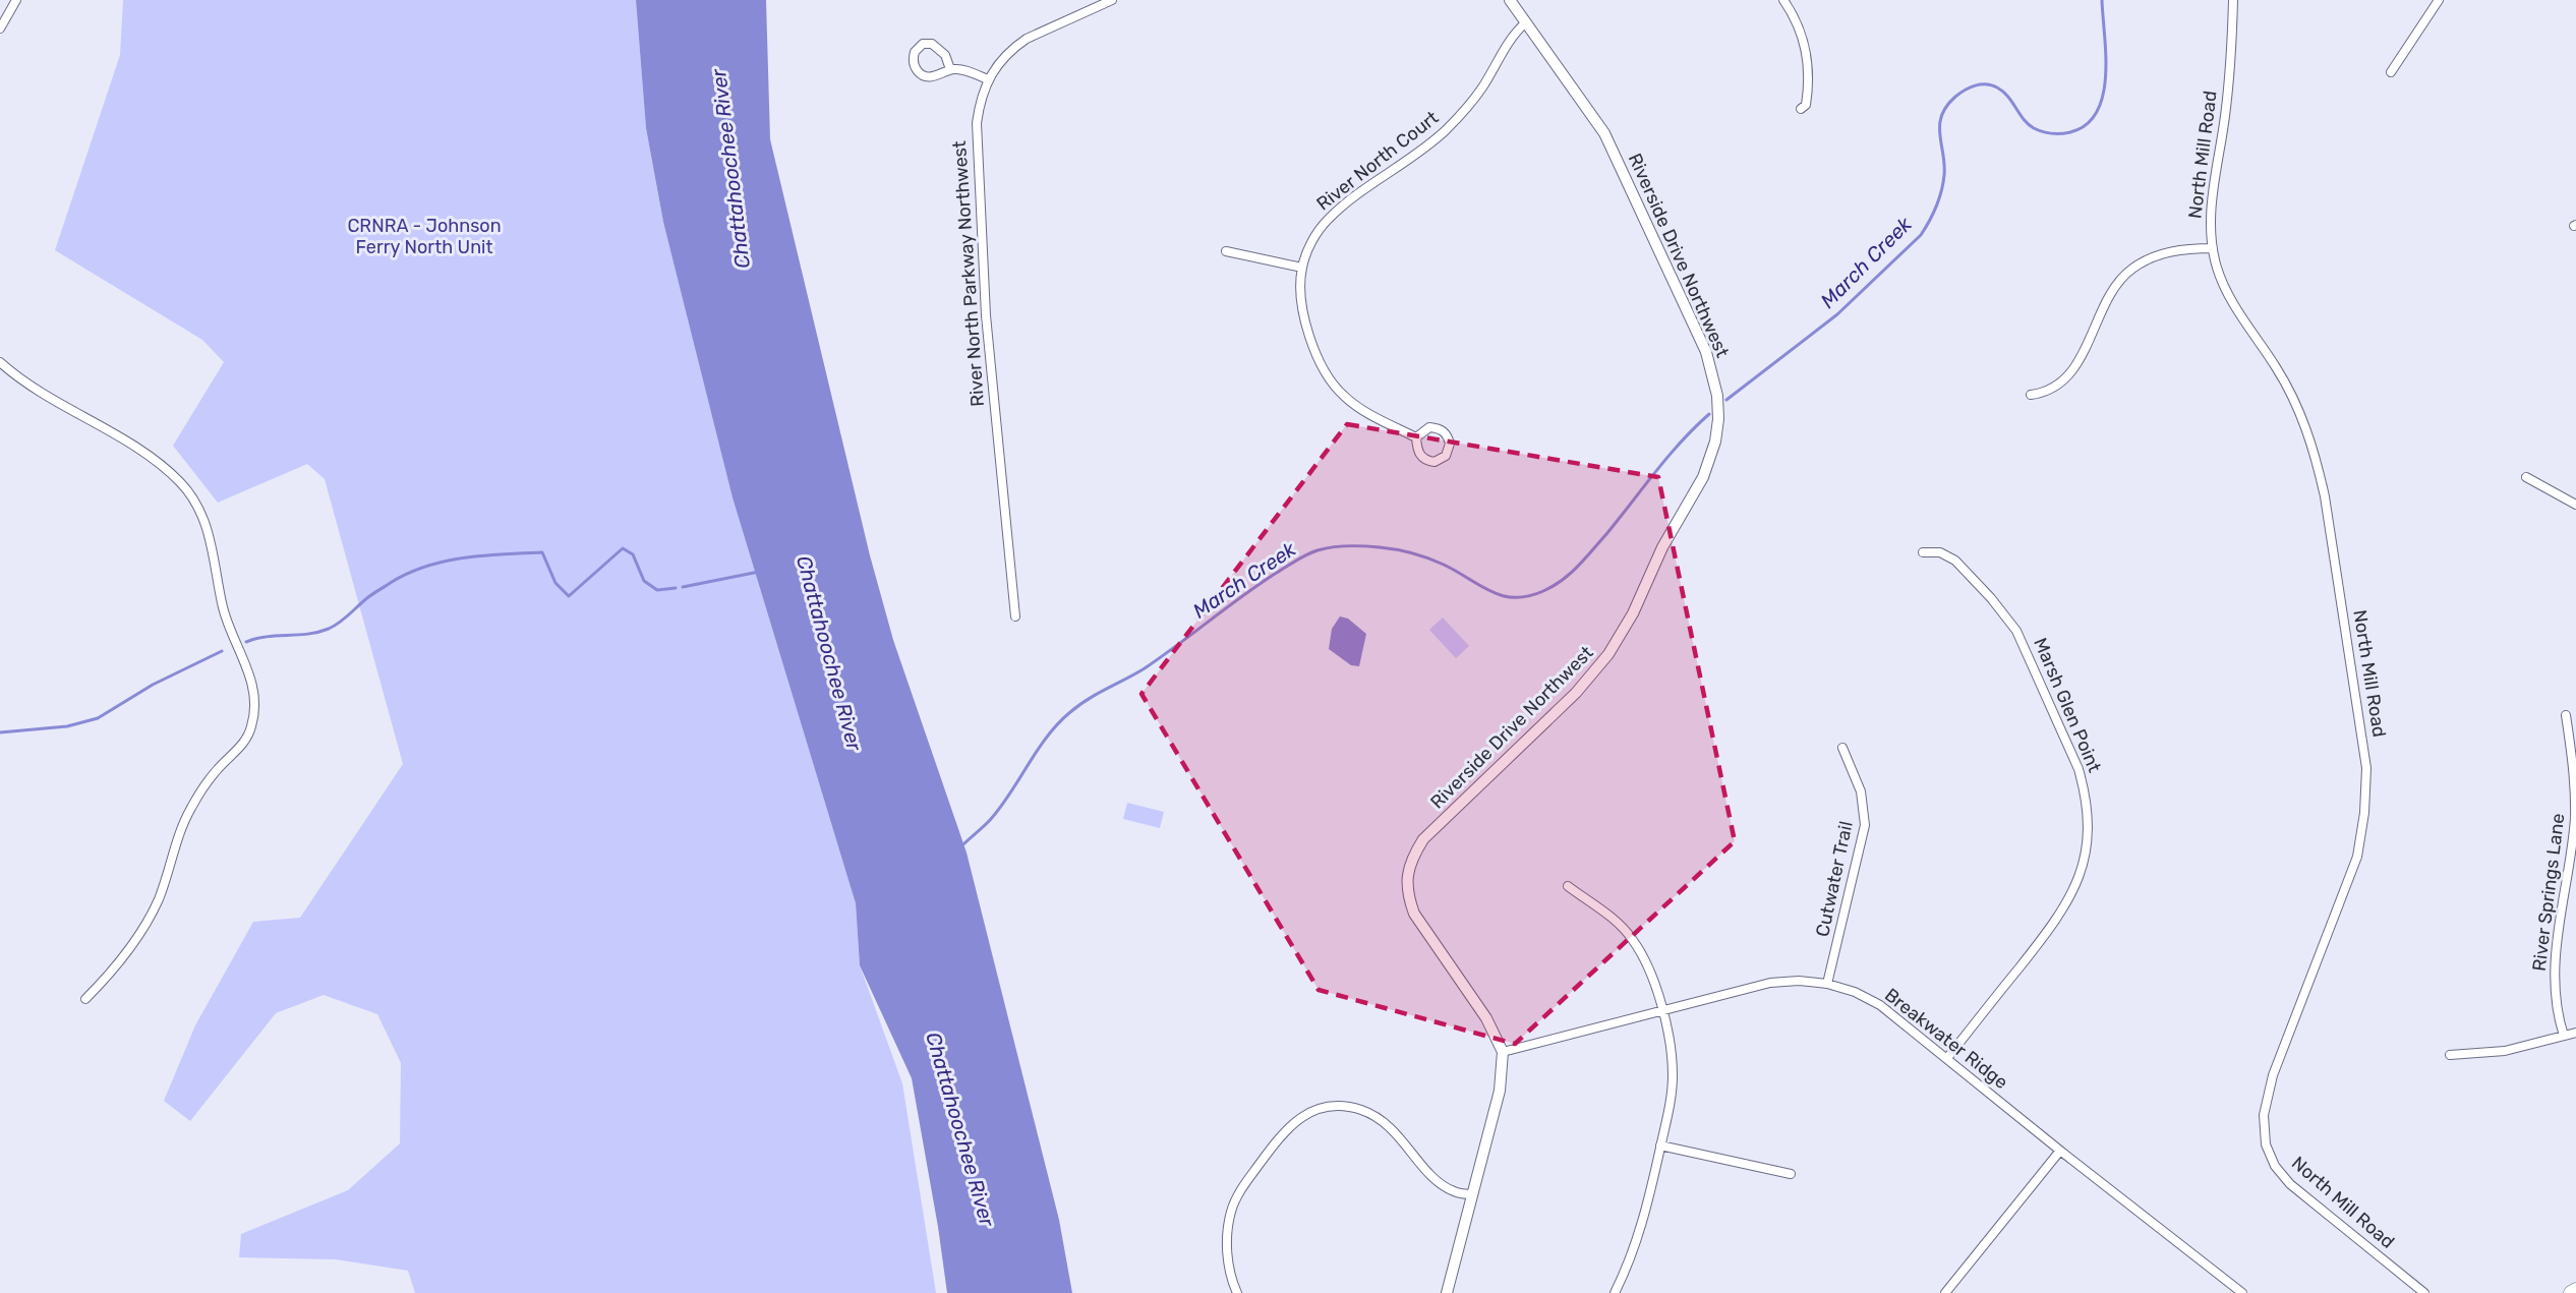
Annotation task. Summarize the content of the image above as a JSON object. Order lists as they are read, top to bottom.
{
  "streets": {
    "street": [
      "North Mill Road",
      "River North Court",
      "Riverside Drive Northwest",
      "River North Parkway Northwest",
      "Marsh Glen Point",
      "Cutwater Trail",
      "River Springs Lane",
      "Breakwater Ridge"
    ]
  },
  "crossings": [
    ["River North Court", "Riverside Drive Northwest"],
    ["Riverside Drive Northwest", "Breakwater Ridge"],
    ["Marsh Glen Point", "Breakwater Ridge"],
    ["Cutwater Trail", "Breakwater Ridge"]
  ],
  "water": ["Chattahoochee River", "March Creek"],
  "parks": ["CRNRA - Johnson Ferry North Unit"]
}
